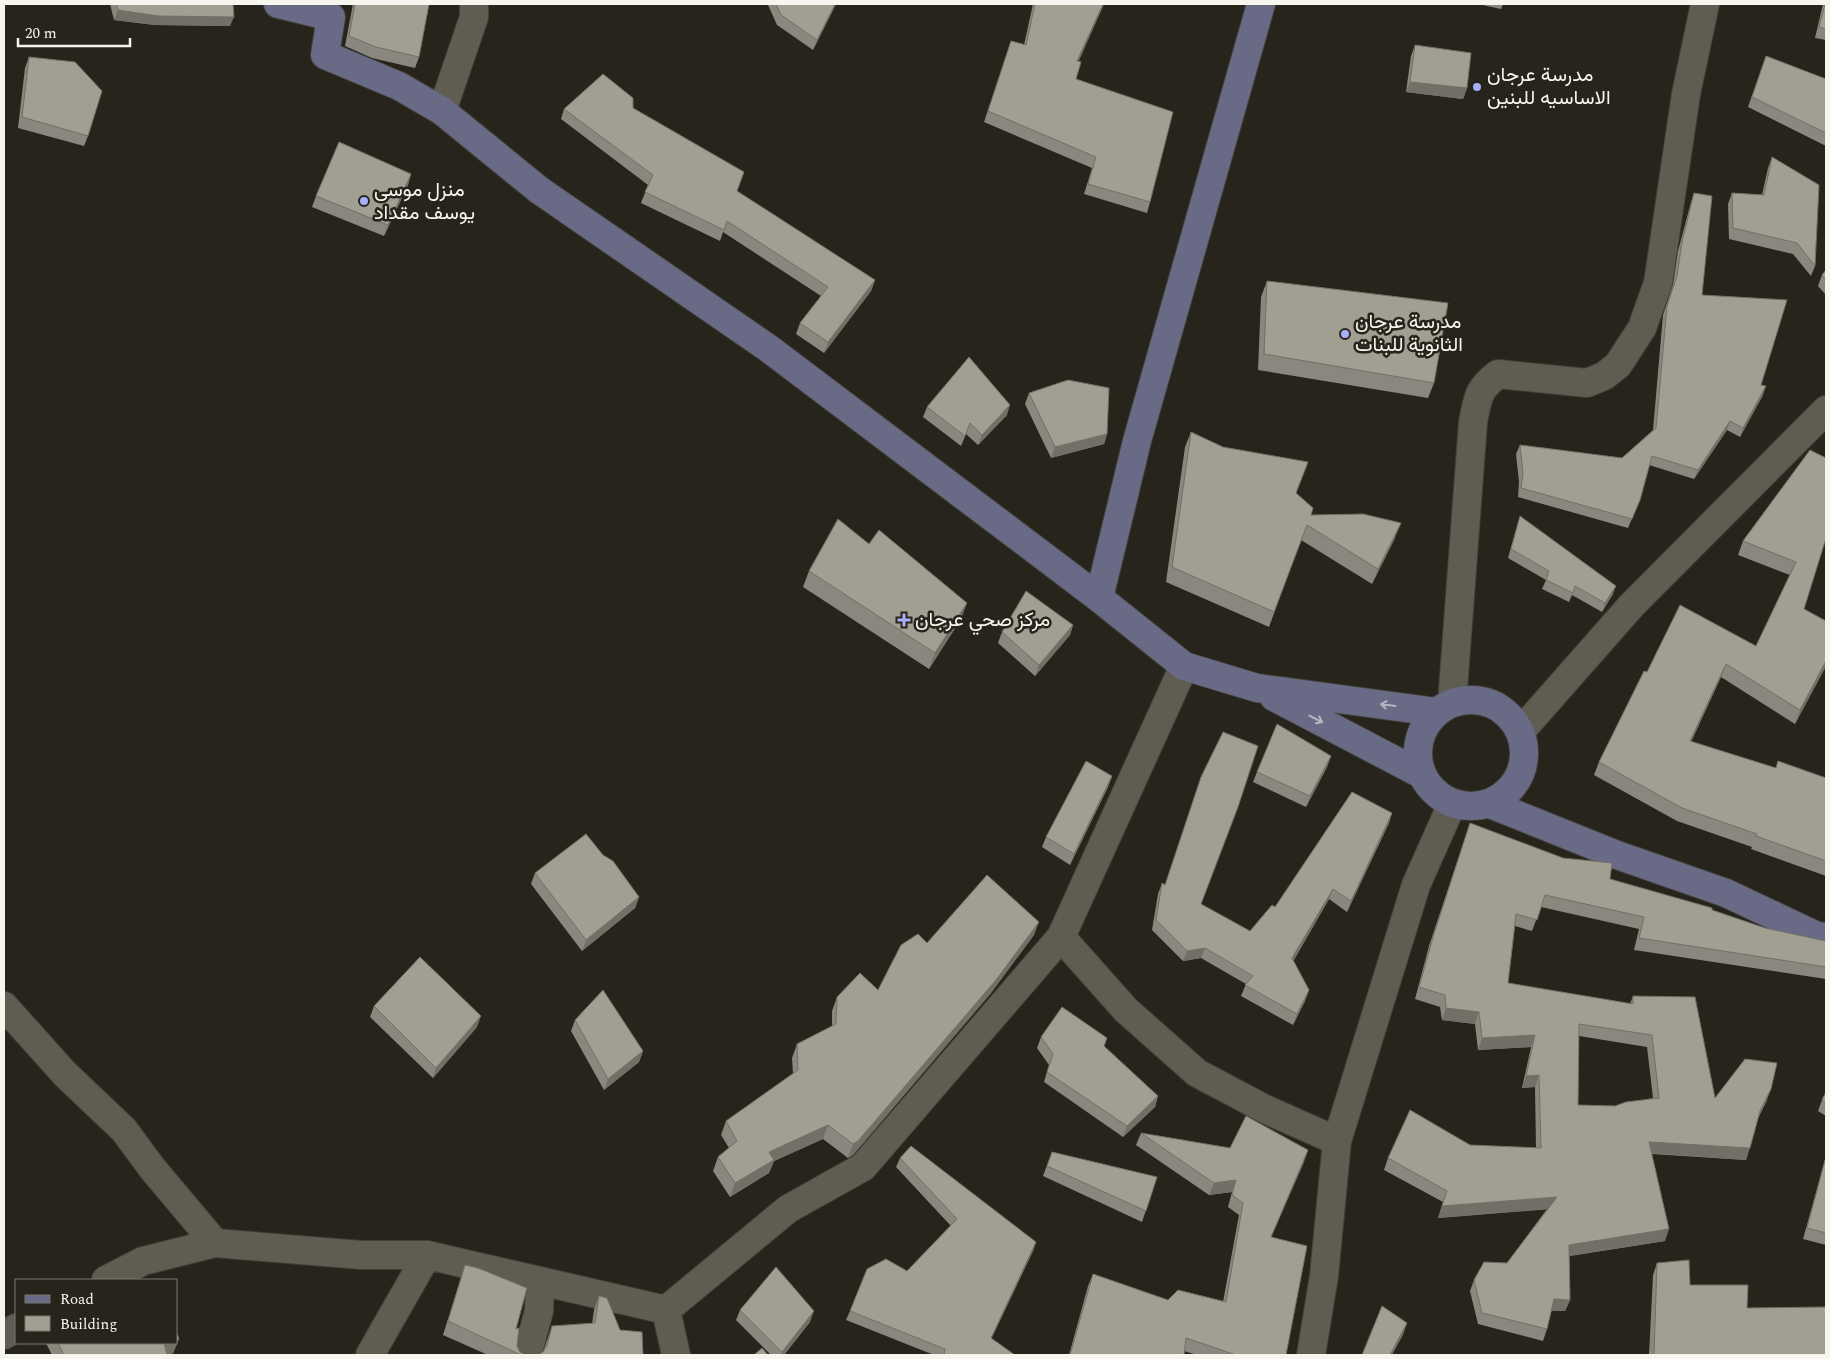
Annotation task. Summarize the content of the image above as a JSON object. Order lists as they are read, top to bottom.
{
  "places": {
    "other": ["مدرسة عرجان الاساسيه للبنين", "منزل موسى يوسف مقداد", "مدرسة عرجان الثانوية للبنات"],
    "health": ["مركز صحي عرجان"]
  },
  "legend": ["Road", "Building"],
  "scale_bar": "20 m"
}
